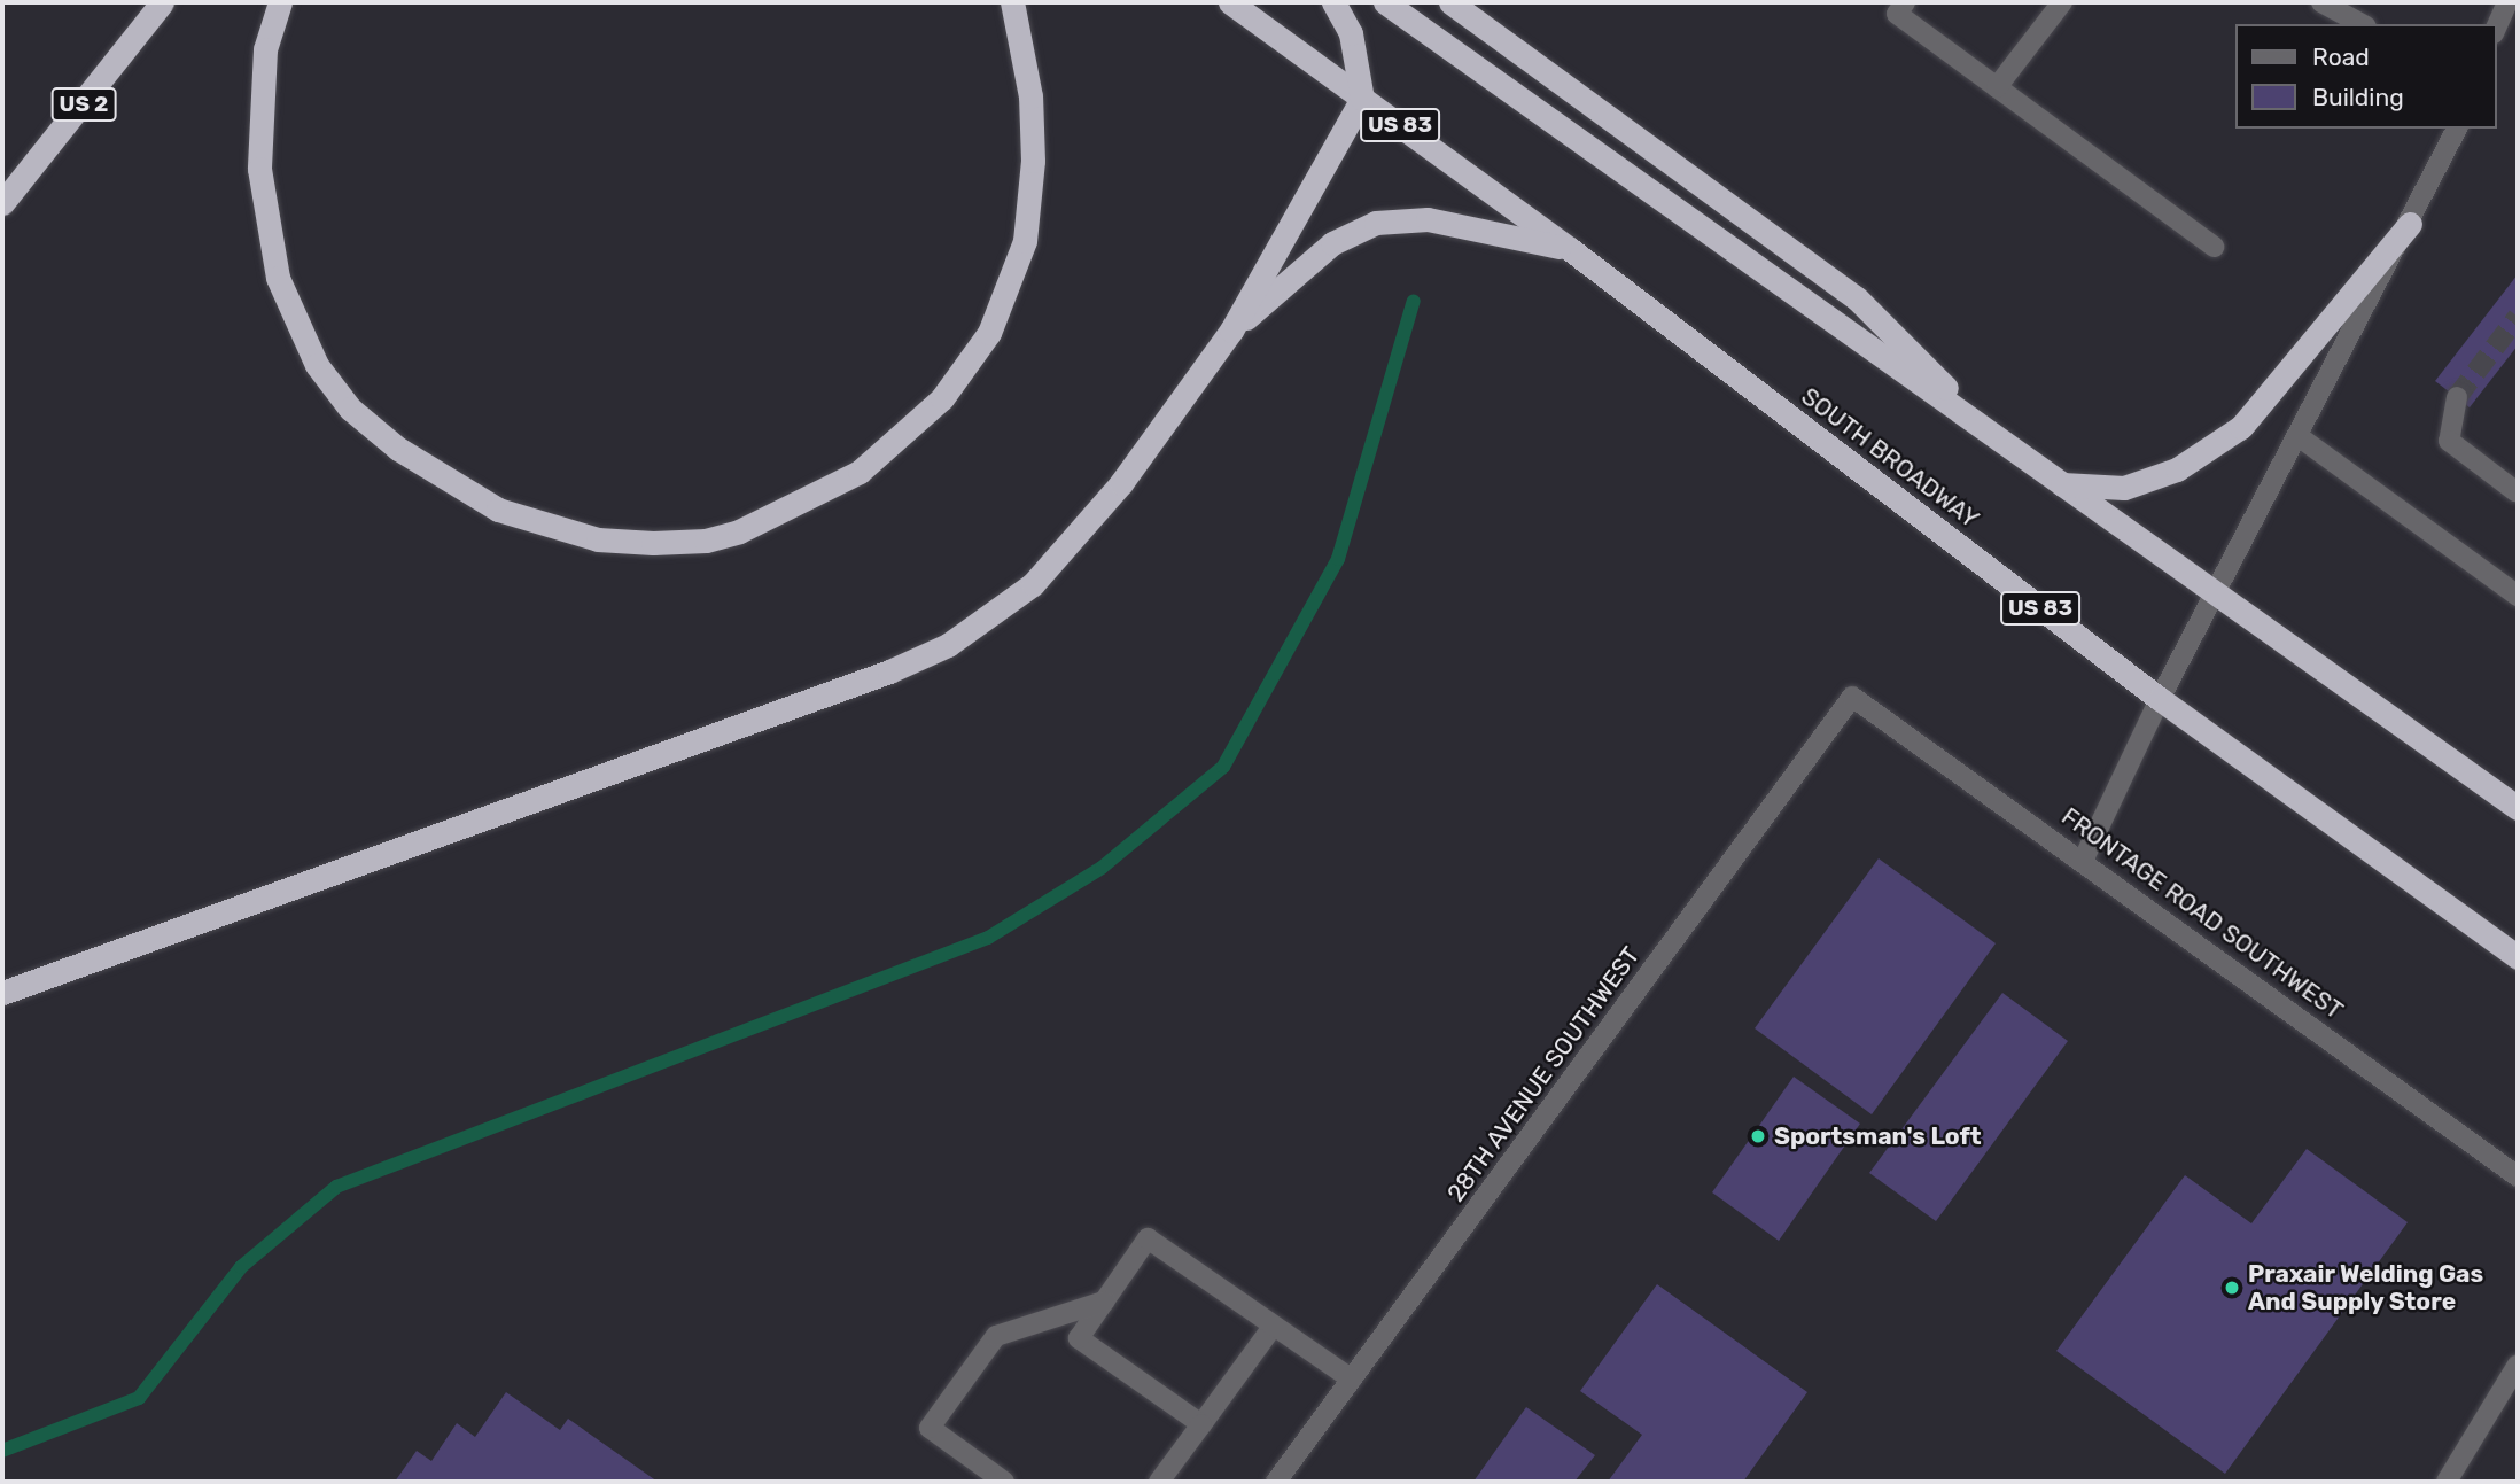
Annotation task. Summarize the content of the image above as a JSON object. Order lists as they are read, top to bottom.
{
  "streets": {
    "highway": ["US 2", "US 83", "SOUTH BROADWAY"],
    "street": ["FRONTAGE ROAD SOUTHWEST", "28TH AVENUE SOUTHWEST"]
  },
  "crossings": [
    ["FRONTAGE ROAD SOUTHWEST", "28TH AVENUE SOUTHWEST"]
  ],
  "places": ["Sportsman's Loft", "Praxair Welding Gas And Supply Store"],
  "legend": ["Road", "Building"]
}
